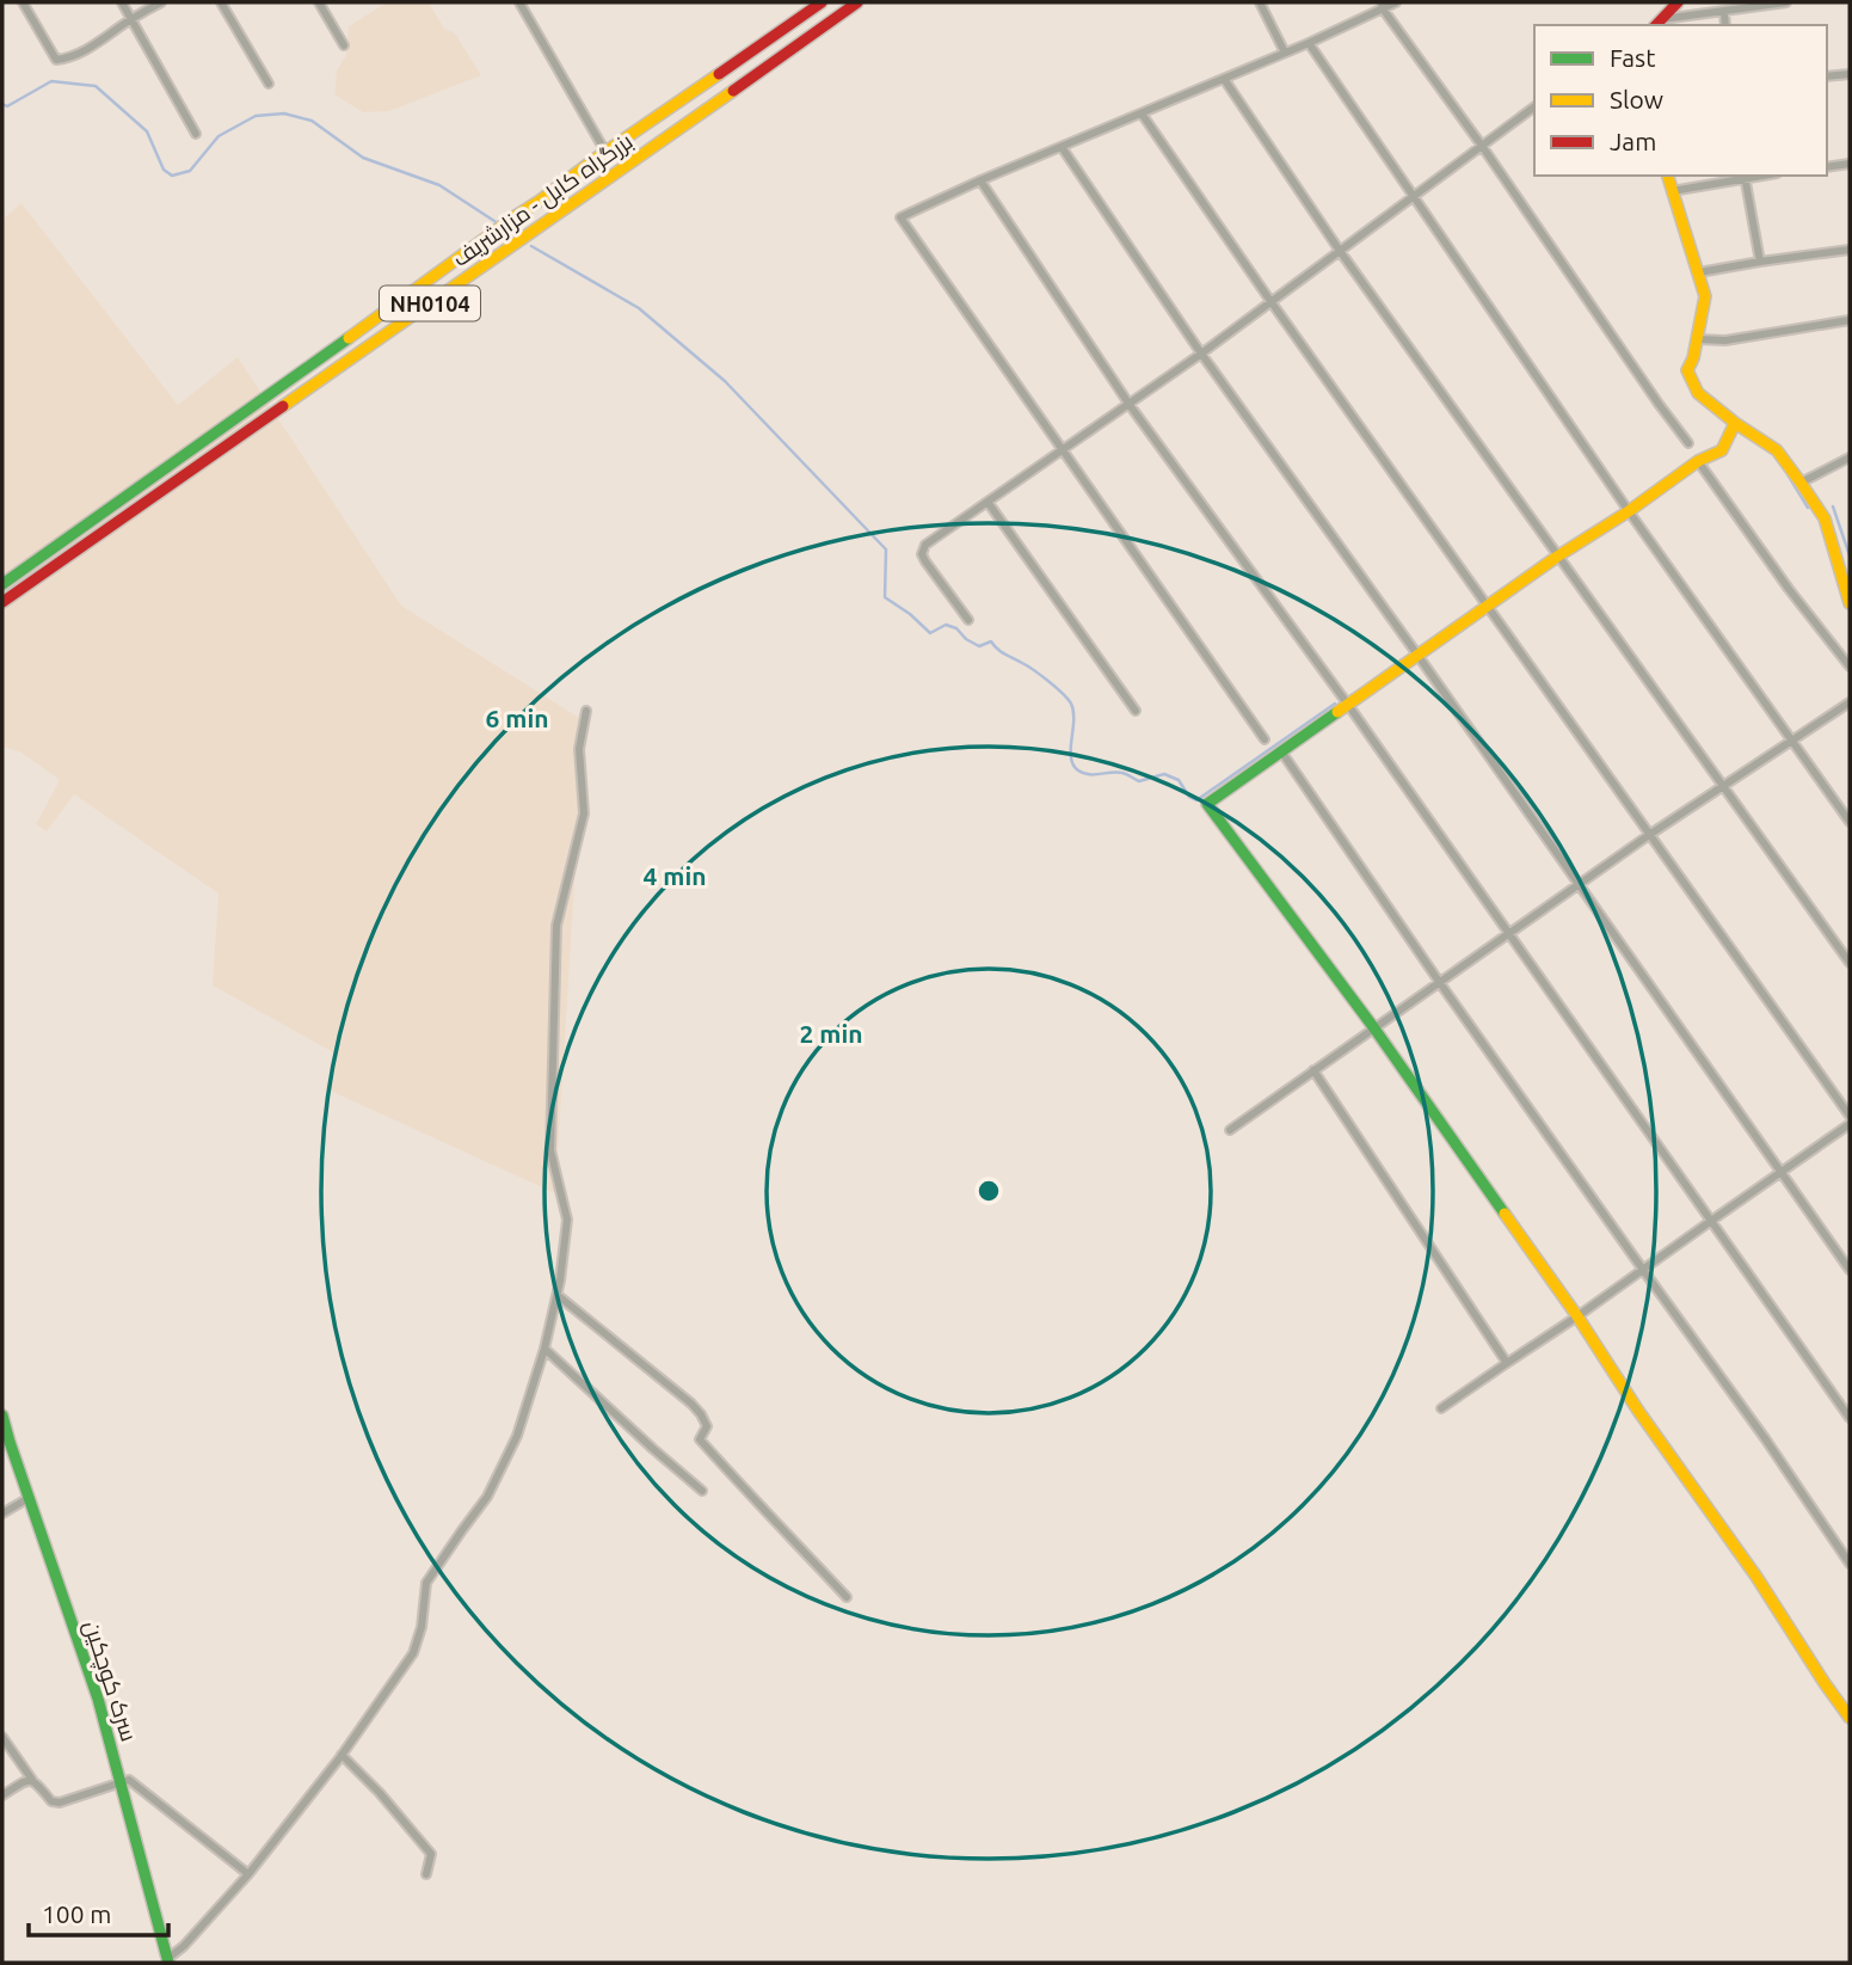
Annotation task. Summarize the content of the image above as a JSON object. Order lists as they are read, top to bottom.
{
  "streets": {
    "main road": ["بزرگراه کابل - مزارشریف", "NH0104", "سرک کوچکین"]
  },
  "legend": ["Fast", "Slow", "Jam"],
  "scale_bar": "100 m",
  "rings": ["6 min", "4 min", "2 min"]
}
